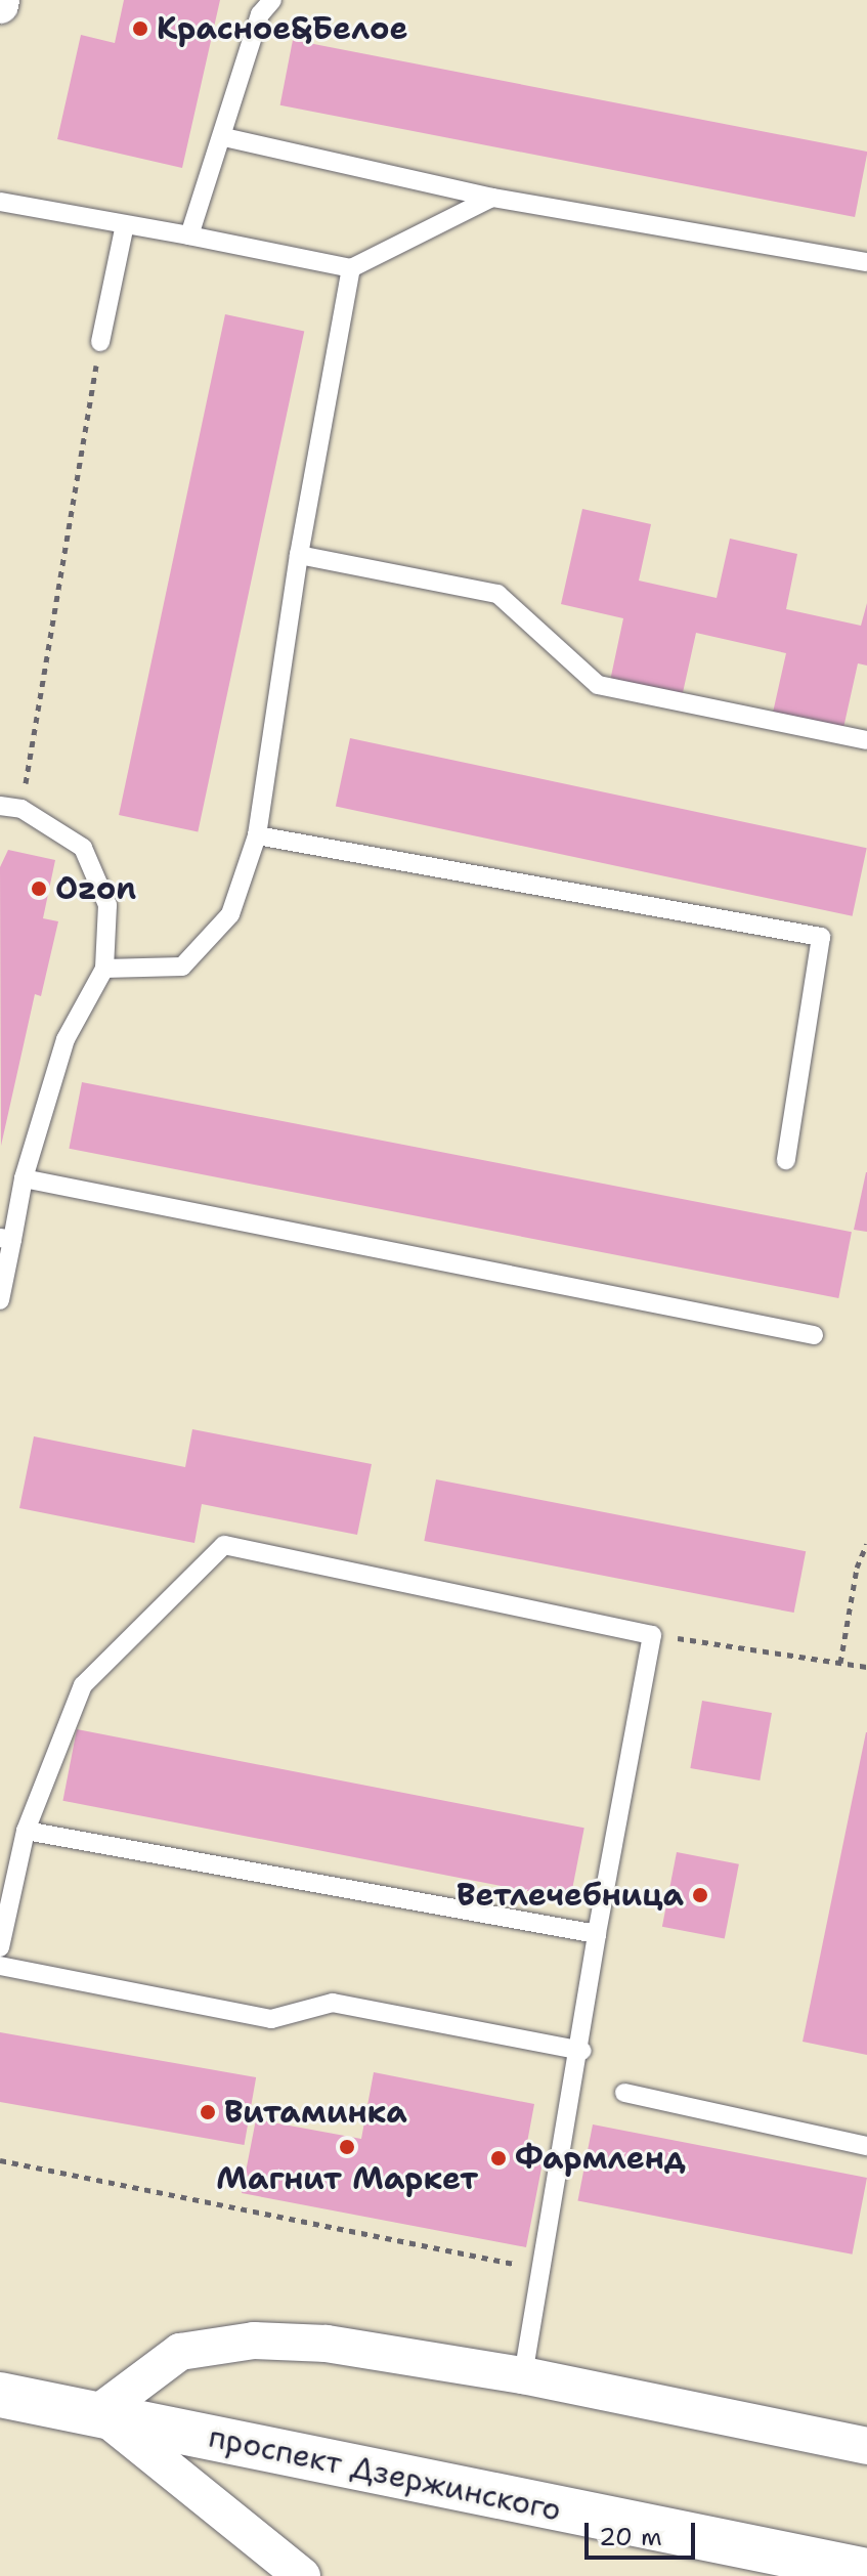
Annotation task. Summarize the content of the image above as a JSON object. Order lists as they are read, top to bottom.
{
  "streets": {
    "main road": ["проспект Дзержинского"]
  },
  "places": [
    "Красное&Белое",
    "Ozon",
    "Ветлечебница",
    "Витаминка",
    "Магнит Маркет",
    "Фармленд"
  ],
  "scale_bar": "20 m"
}
